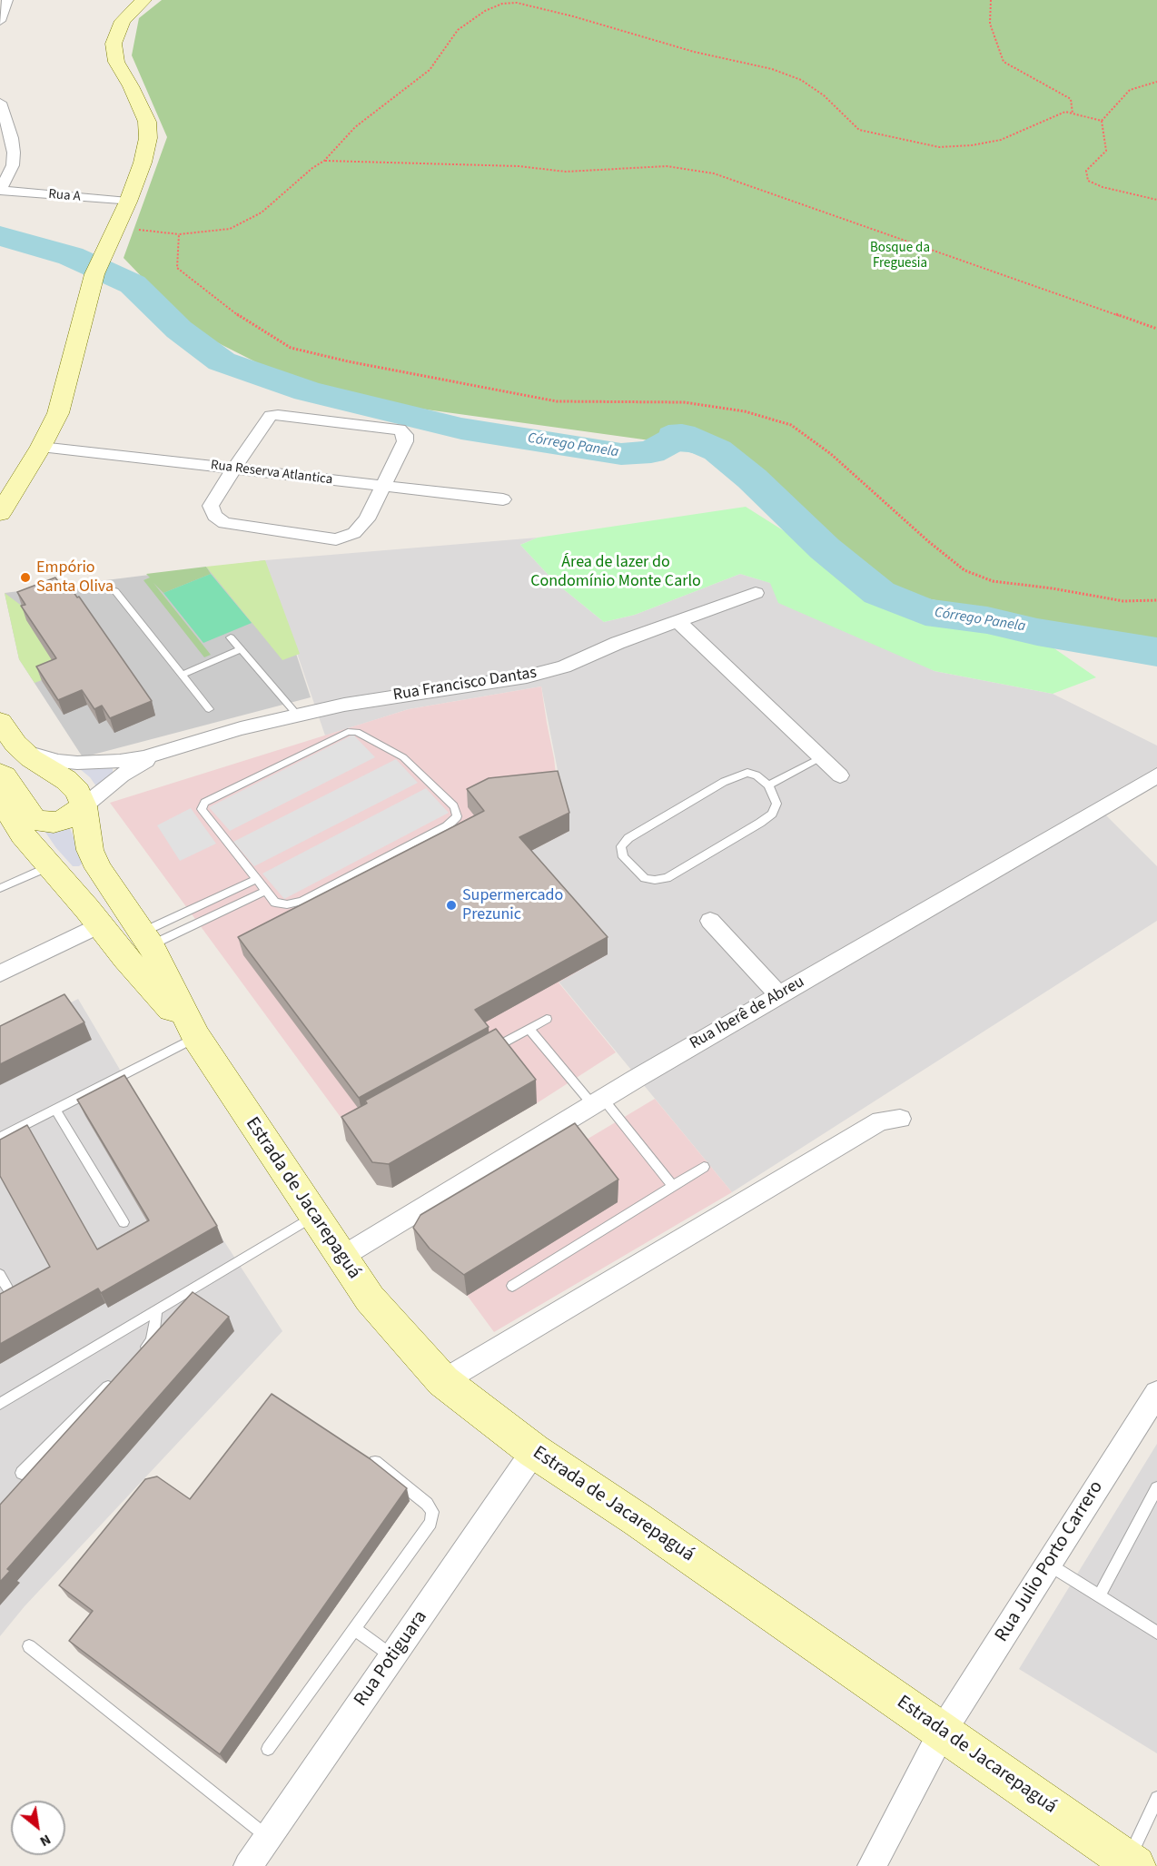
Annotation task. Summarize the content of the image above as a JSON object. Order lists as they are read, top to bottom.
{
  "streets": {
    "main road": ["Estrada de Jacarepaguá"],
    "street": [
      "Rua A",
      "Rua Reserva Atlantica",
      "Rua Francisco Dantas",
      "Rua Iberê de Abreu",
      "Rua Julio Porto Carrero",
      "Rua Potiguara"
    ]
  },
  "crossings": [
    ["Rua Francisco Dantas", "Estrada de Jacarepaguá"],
    ["Rua Iberê de Abreu", "Estrada de Jacarepaguá"],
    ["Estrada de Jacarepaguá", "Rua Julio Porto Carrero"],
    ["Estrada de Jacarepaguá", "Rua Potiguara"]
  ],
  "water": ["Córrego Panela"],
  "parks": ["Bosque da Freguesia", "Área de lazer do Condomínio Monte Carlo"],
  "places": ["Empório Santa Oliva", "Supermercado Prezunic"],
  "north": "bottom right"
}
